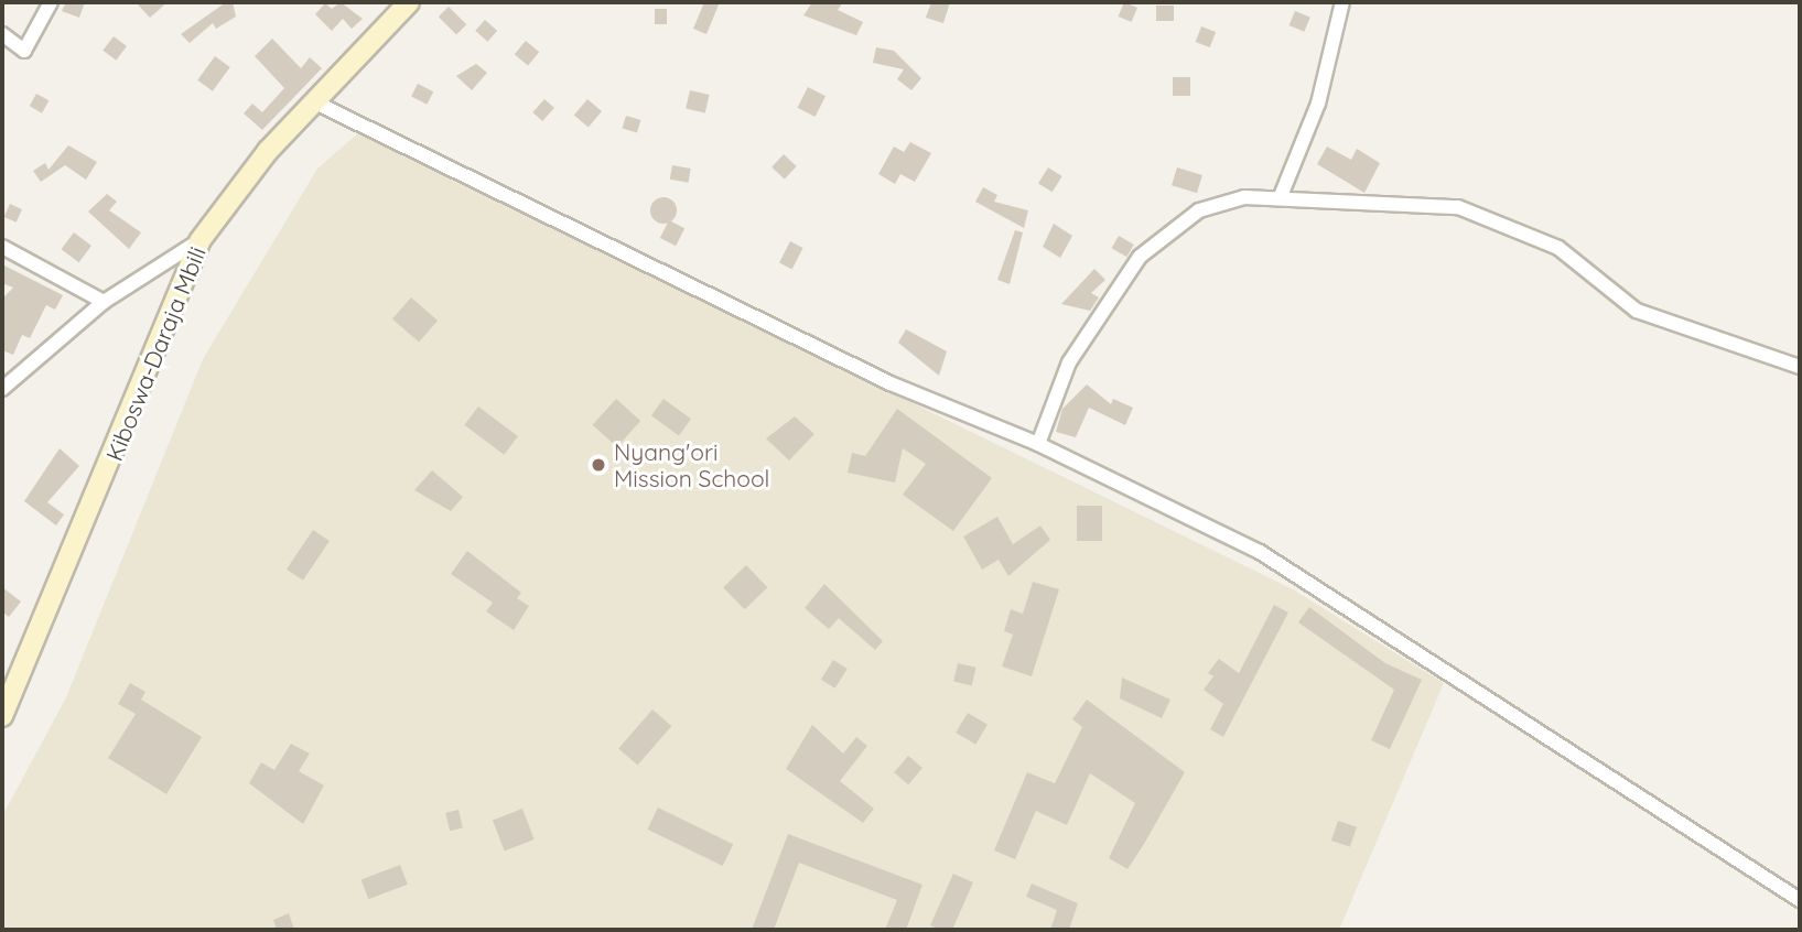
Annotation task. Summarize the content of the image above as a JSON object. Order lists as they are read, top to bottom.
{
  "streets": {
    "main road": ["Kiboswa-Daraja Mbili"]
  },
  "places": ["Nyang'ori Mission School"]
}
